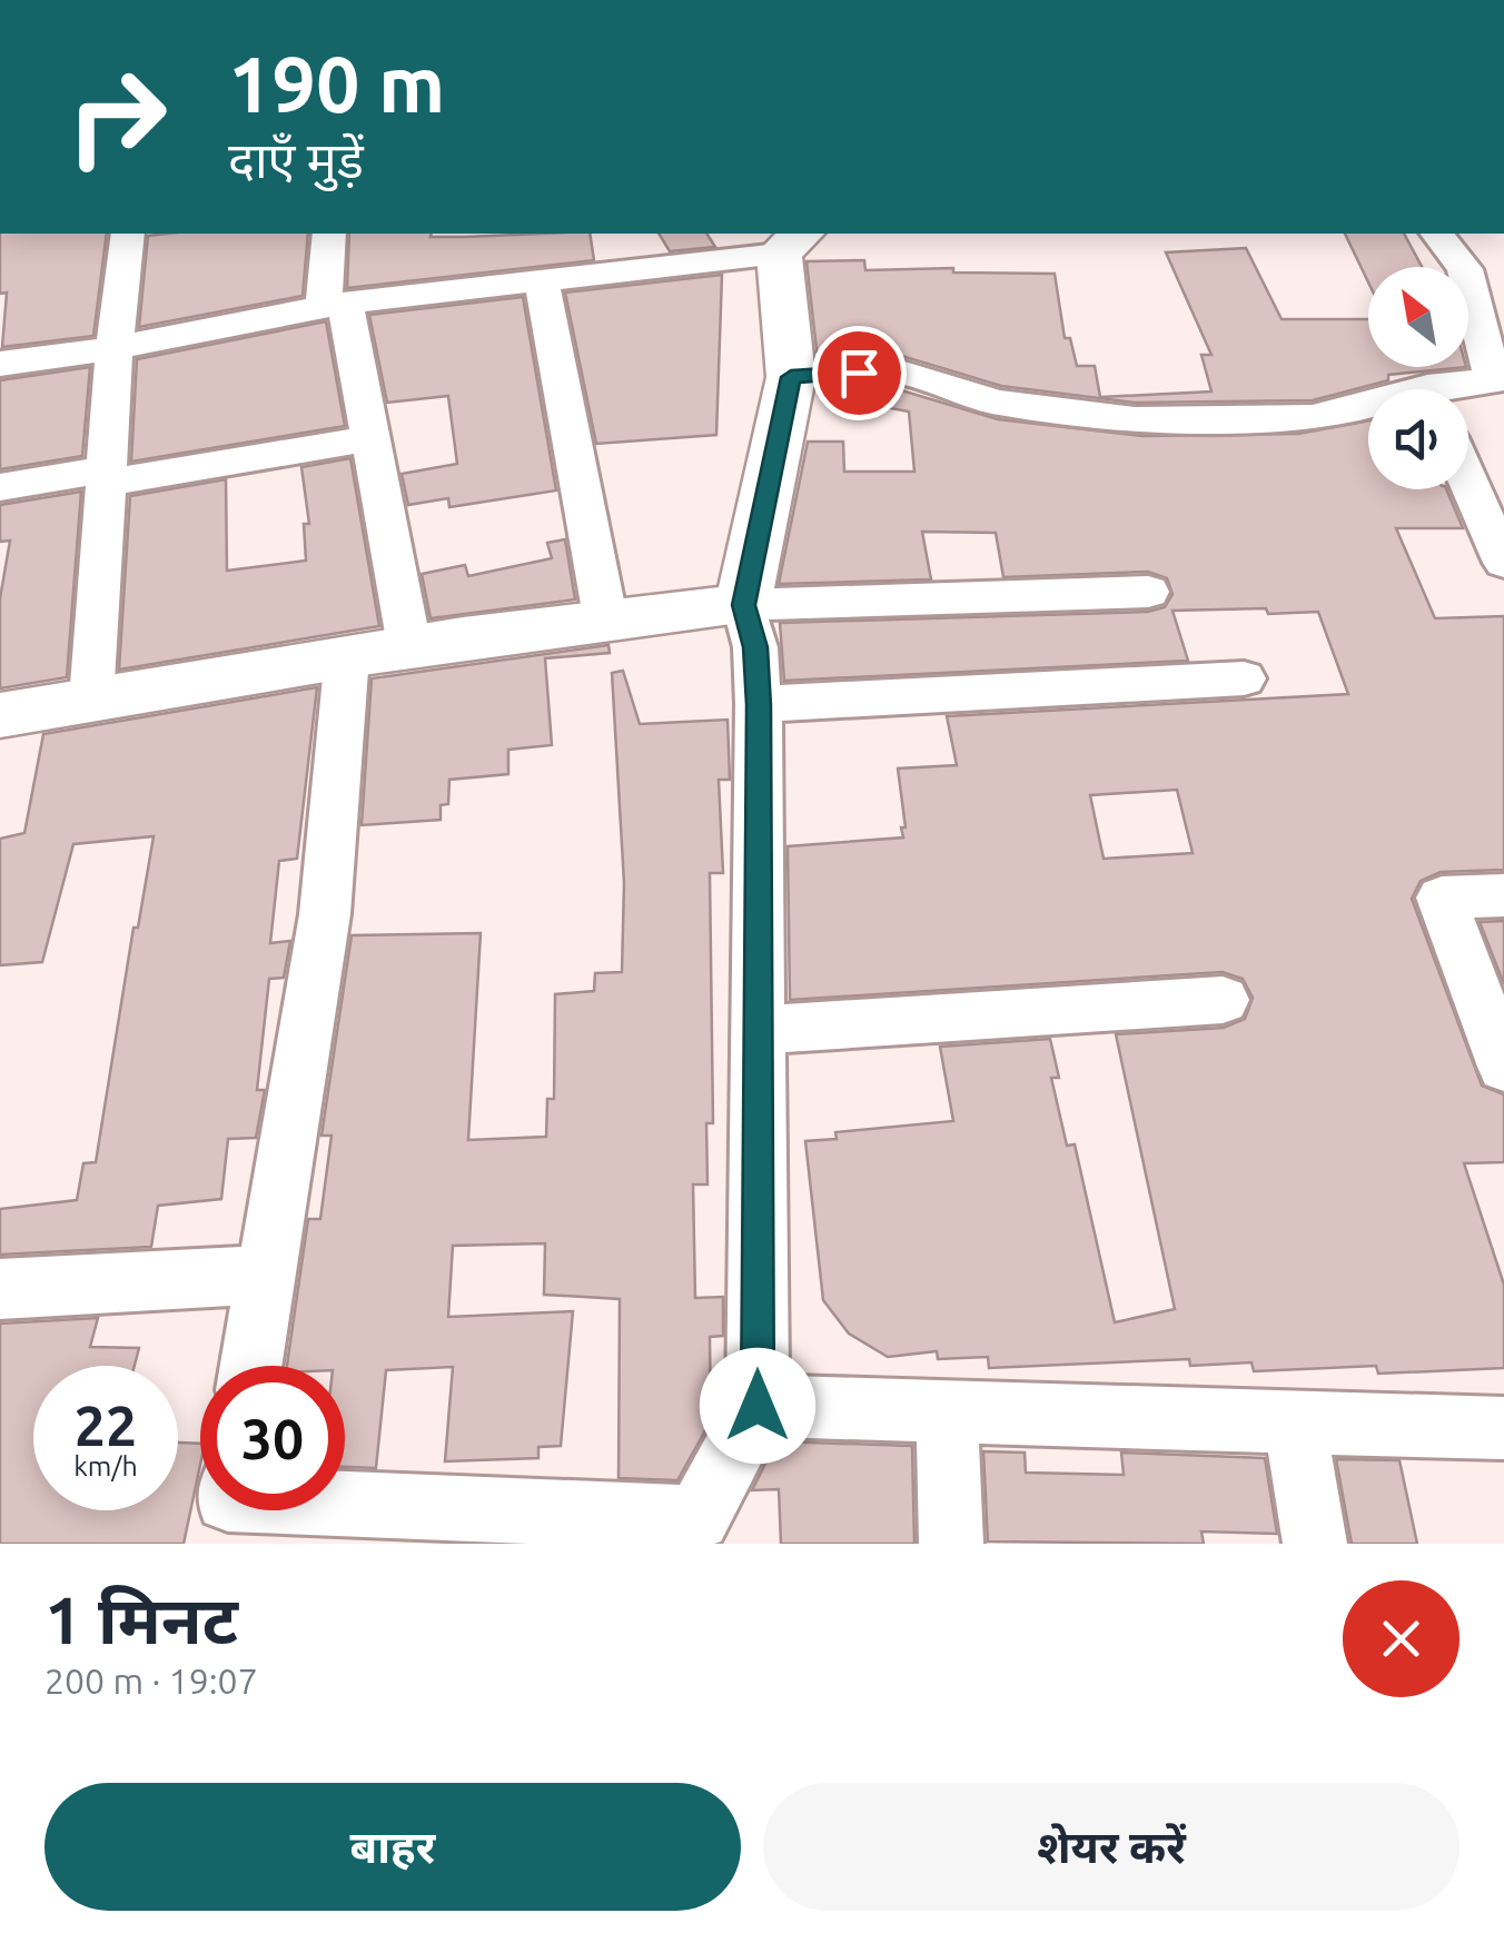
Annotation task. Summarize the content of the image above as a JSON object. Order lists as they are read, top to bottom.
{
  "north": "top left",
  "page": {
    "turn": ["190 m", "दाएँ मुड़ें"],
    "speed": "22 km/h",
    "limit": "30",
    "heading": ["1 मिनट", "200 m · 19:07"],
    "buttons": ["बाहर", "शेयर करें"]
  }
}
